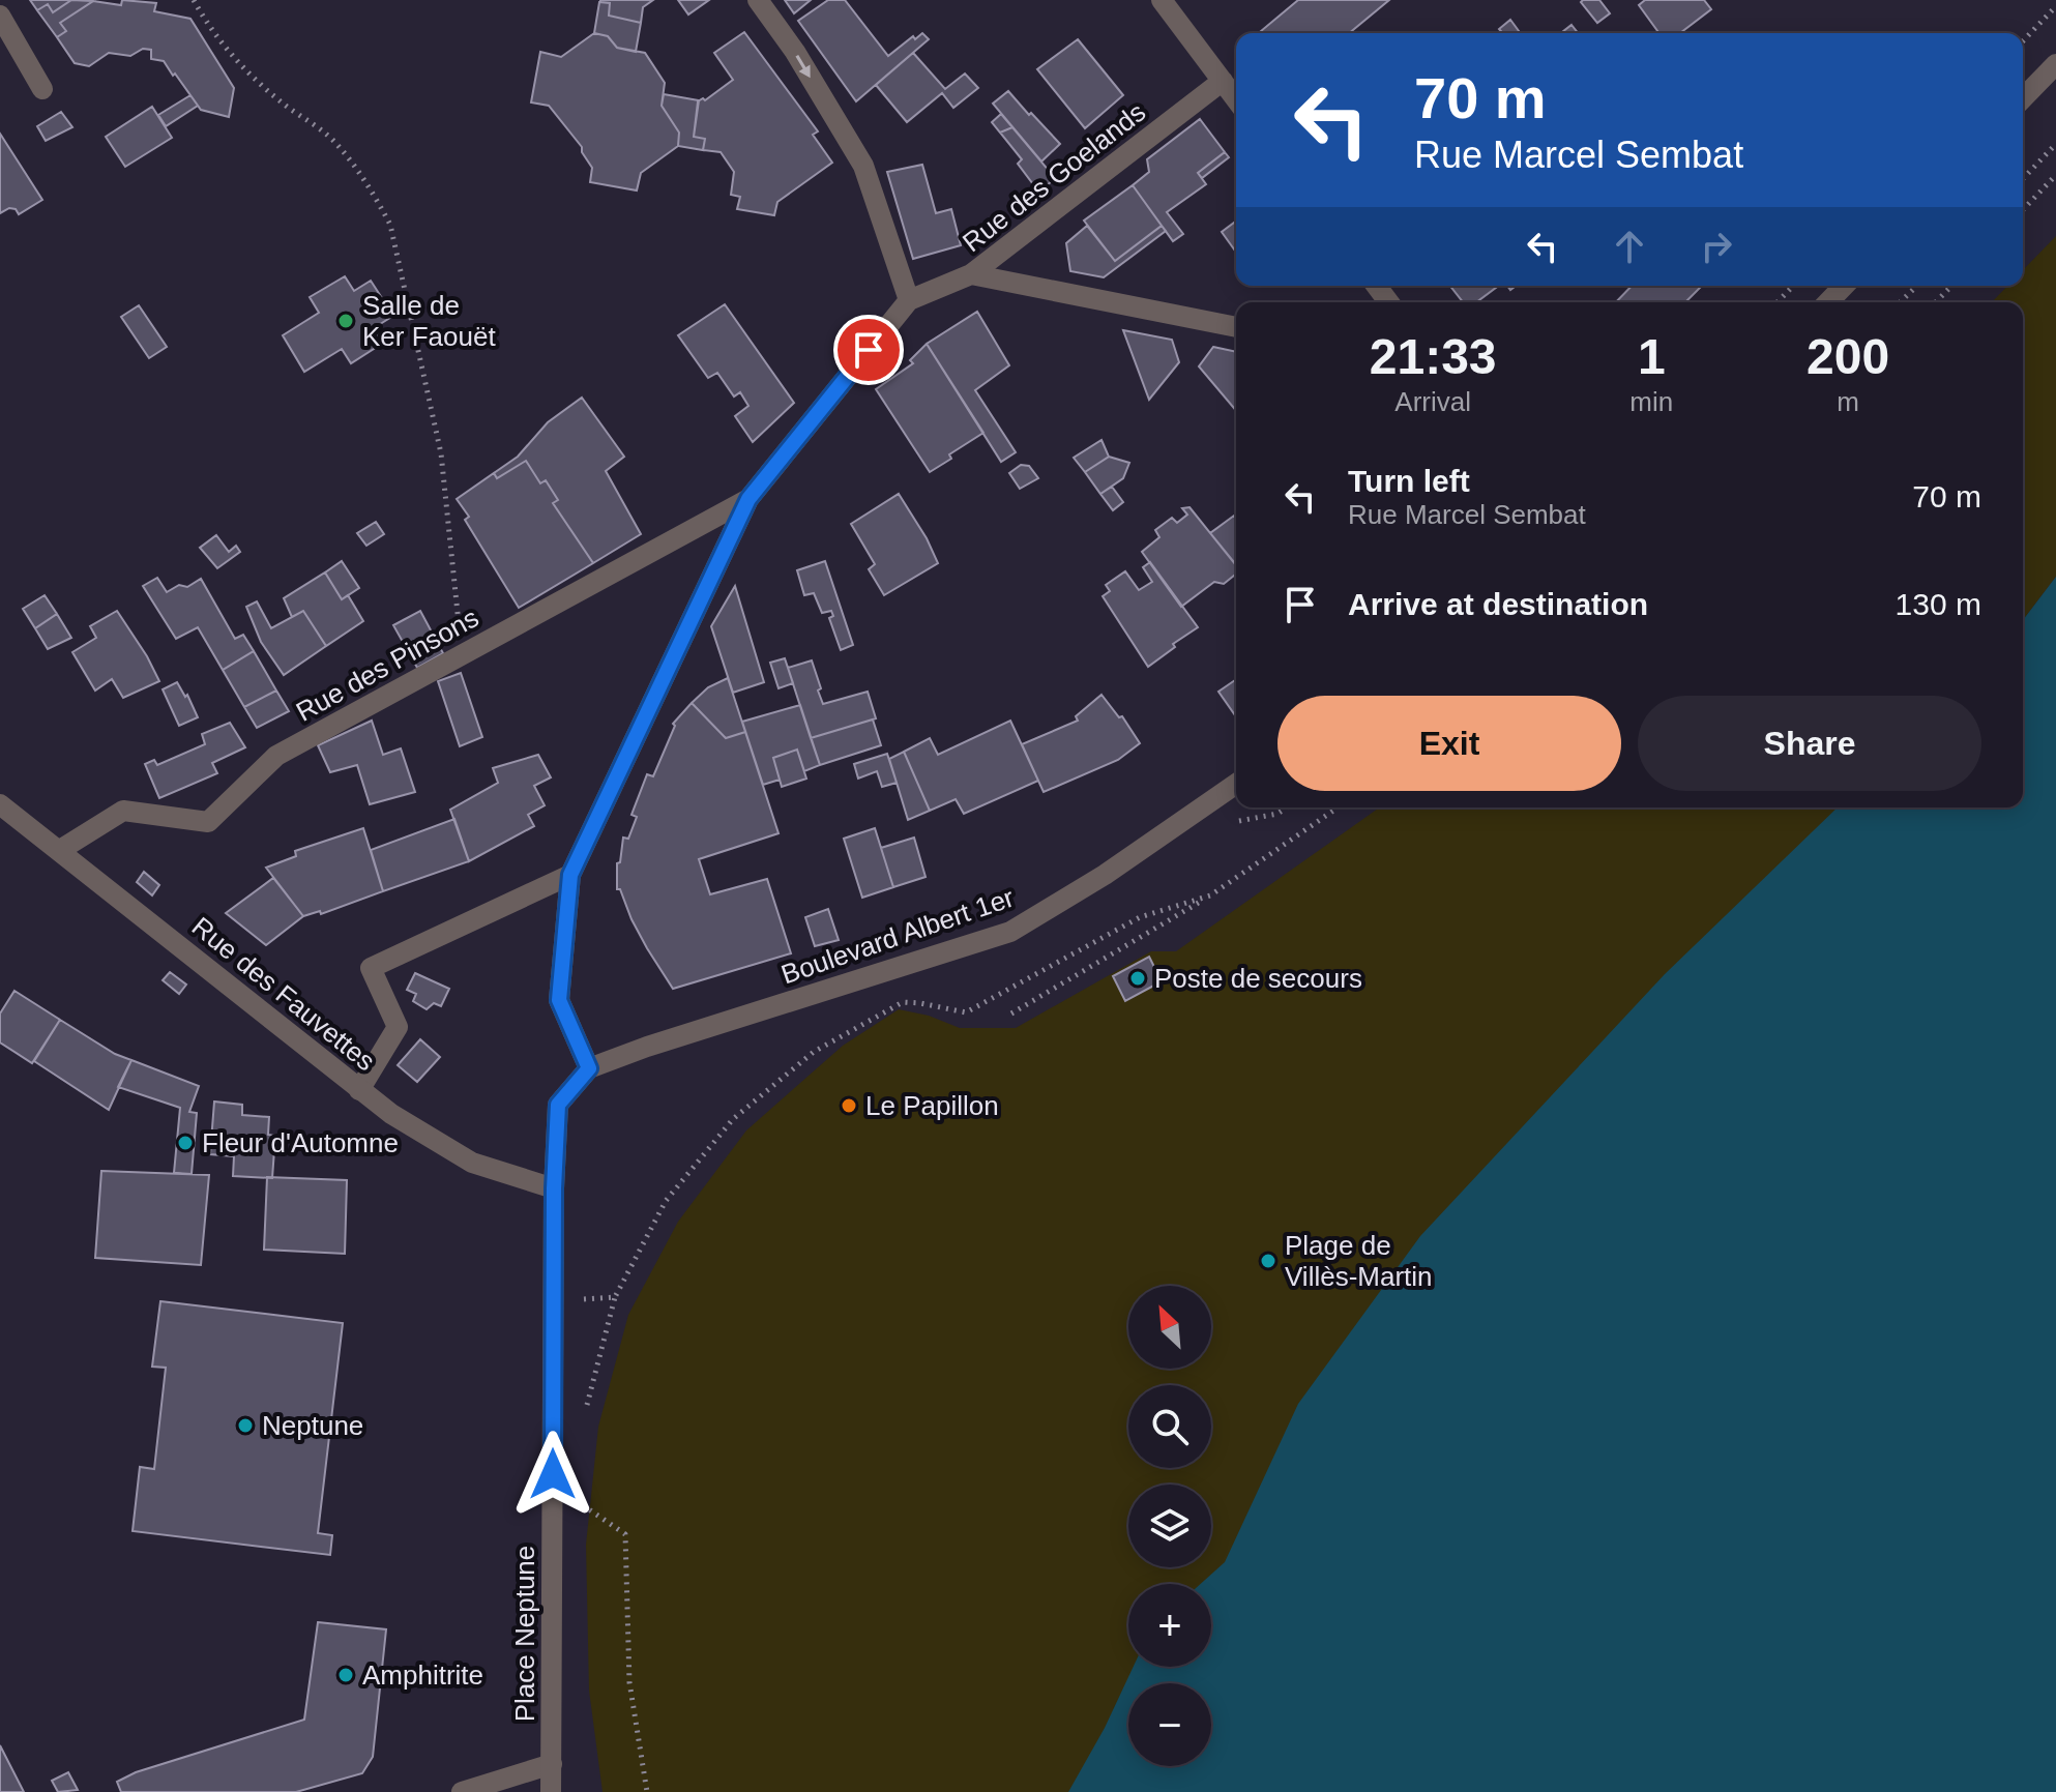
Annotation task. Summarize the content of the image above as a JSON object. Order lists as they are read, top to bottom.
{
  "streets": {
    "street": [
      "Rue des Goelands",
      "Rue des Pinsons",
      "Boulevard Albert 1er",
      "Rue des Fauvettes",
      "Place Neptune"
    ]
  },
  "crossings": [
    ["Rue des Pinsons", "Rue des Fauvettes"],
    ["Boulevard Albert 1er", "Place Neptune"],
    ["Rue des Fauvettes", "Place Neptune"]
  ],
  "places": [
    "Salle de Ker Faouët",
    "Poste de secours",
    "Le Papillon",
    "Fleur d'Automne",
    "Plage de Villès-Martin",
    "Neptune",
    "Amphitrite"
  ],
  "north": "top left",
  "page": {
    "turn": ["70 m", "Rue Marcel Sembat"],
    "eta": [
      "21:33",
      "Arrival",
      "1",
      "min",
      "200",
      "m"
    ],
    "list": [
      {
        "name": "Turn left",
        "note": "Rue Marcel Sembat",
        "value": "70 m"
      },
      {
        "name": "Arrive at destination",
        "value": "130 m"
      }
    ],
    "buttons": ["Exit", "Share"],
    "map_buttons": ["+", "−"]
  }
}
